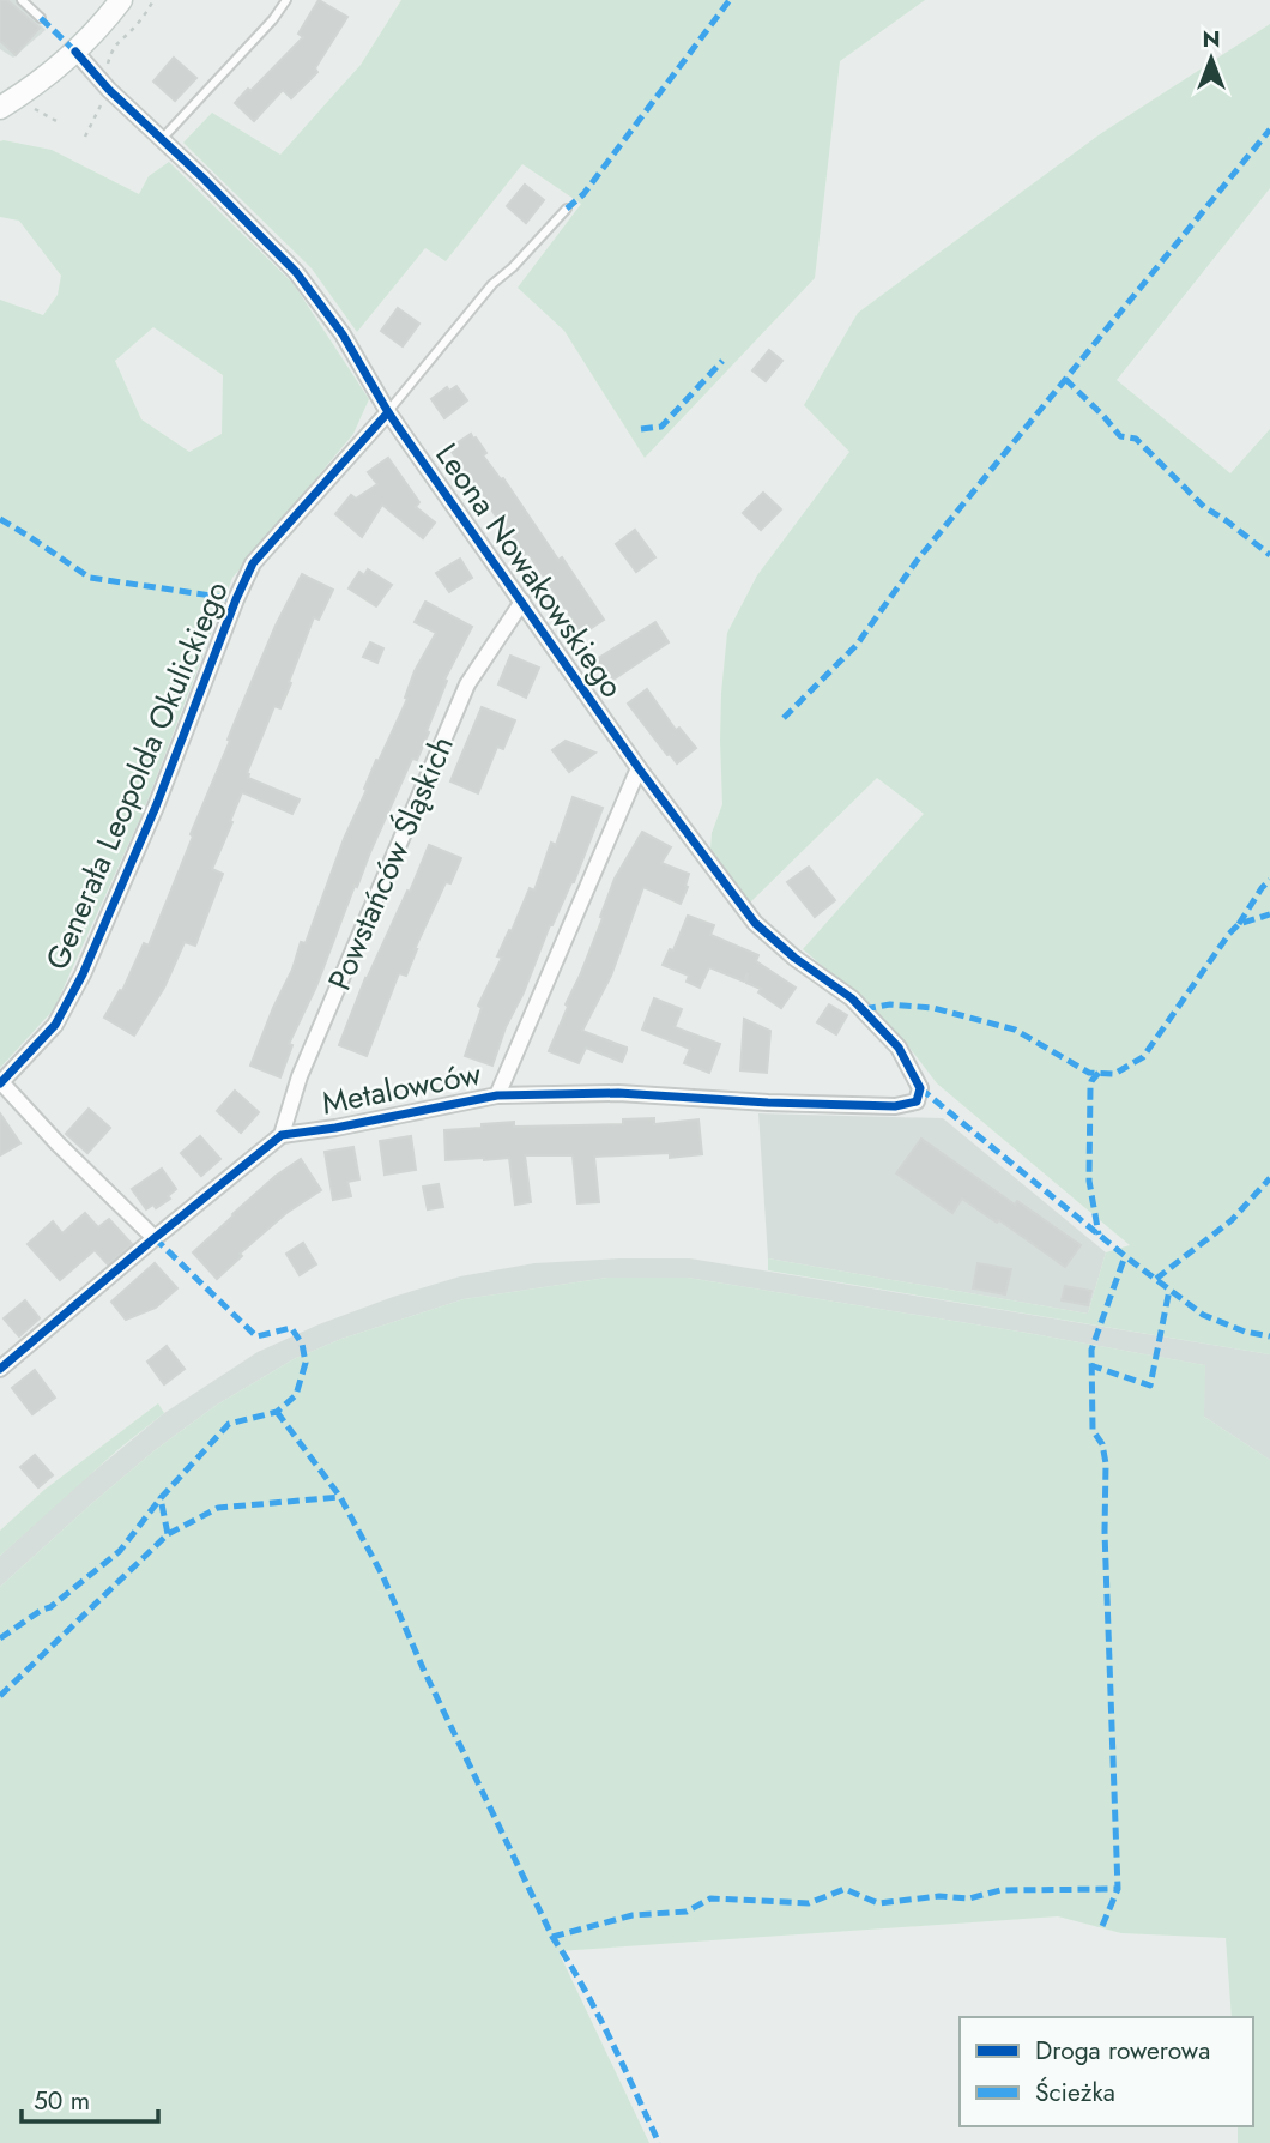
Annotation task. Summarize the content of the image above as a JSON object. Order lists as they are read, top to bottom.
{
  "streets": {
    "street": [
      "Leona Nowakowskiego",
      "Generała Leopolda Okulickiego",
      "Powstańców Śląskich",
      "Metalowców"
    ]
  },
  "crossings": [
    ["Leona Nowakowskiego", "Generała Leopolda Okulickiego"],
    ["Leona Nowakowskiego", "Powstańców Śląskich"],
    ["Leona Nowakowskiego", "Metalowców"],
    ["Powstańców Śląskich", "Metalowców"]
  ],
  "legend": ["Droga rowerowa", "Ścieżka"],
  "scale_bar": "50 m",
  "north": "top"
}
